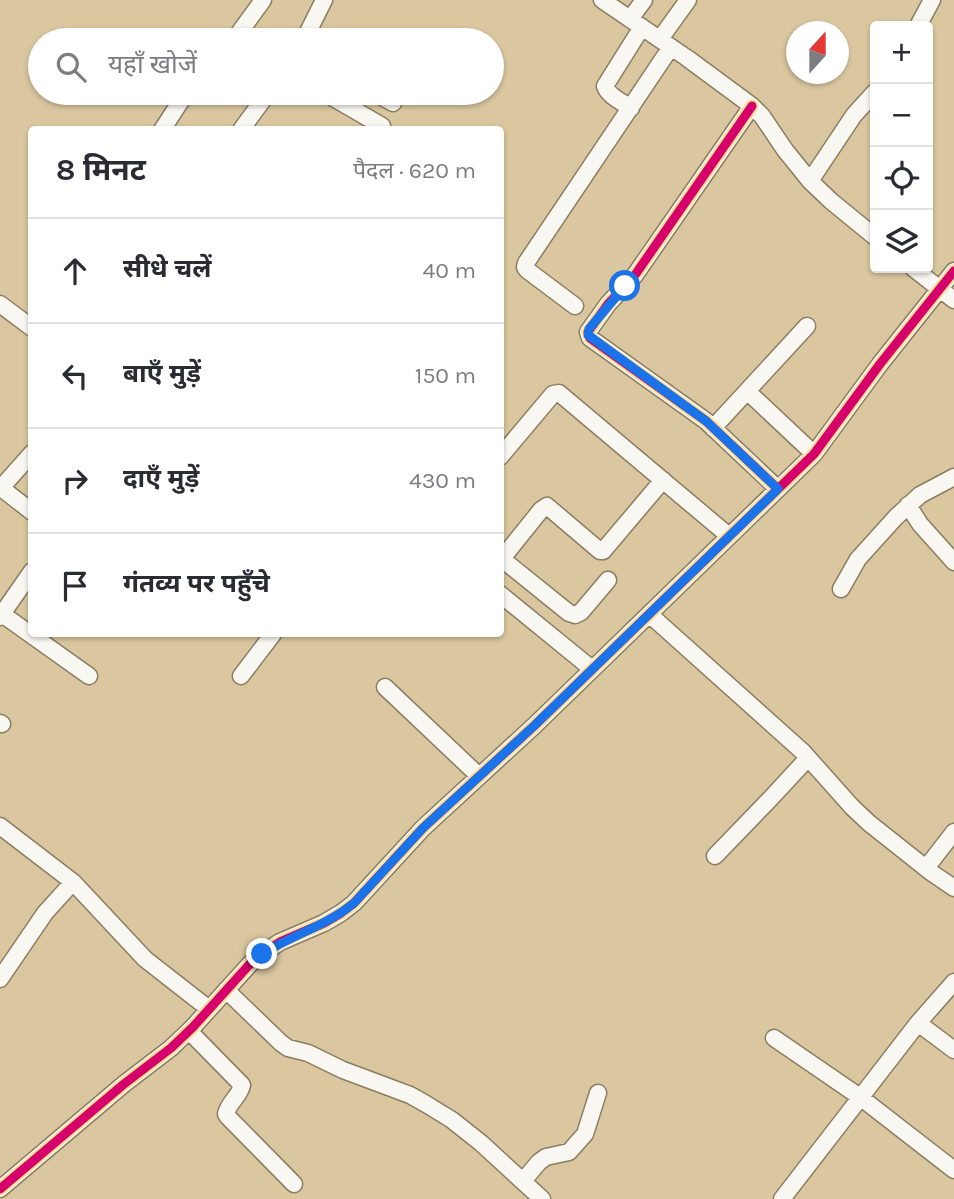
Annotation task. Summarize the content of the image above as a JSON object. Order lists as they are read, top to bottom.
{
  "north": "top",
  "page": {
    "map_buttons": ["+", "−"],
    "search": "यहाँ खोजें",
    "heading": ["8 मिनट", "पैदल · 620 m"],
    "list": [
      ["सीधे चलें", "40 m"],
      ["बाएँ मुड़ें", "150 m"],
      ["दाएँ मुड़ें", "430 m"],
      "गंतव्य पर पहुँचे"
    ]
  }
}
